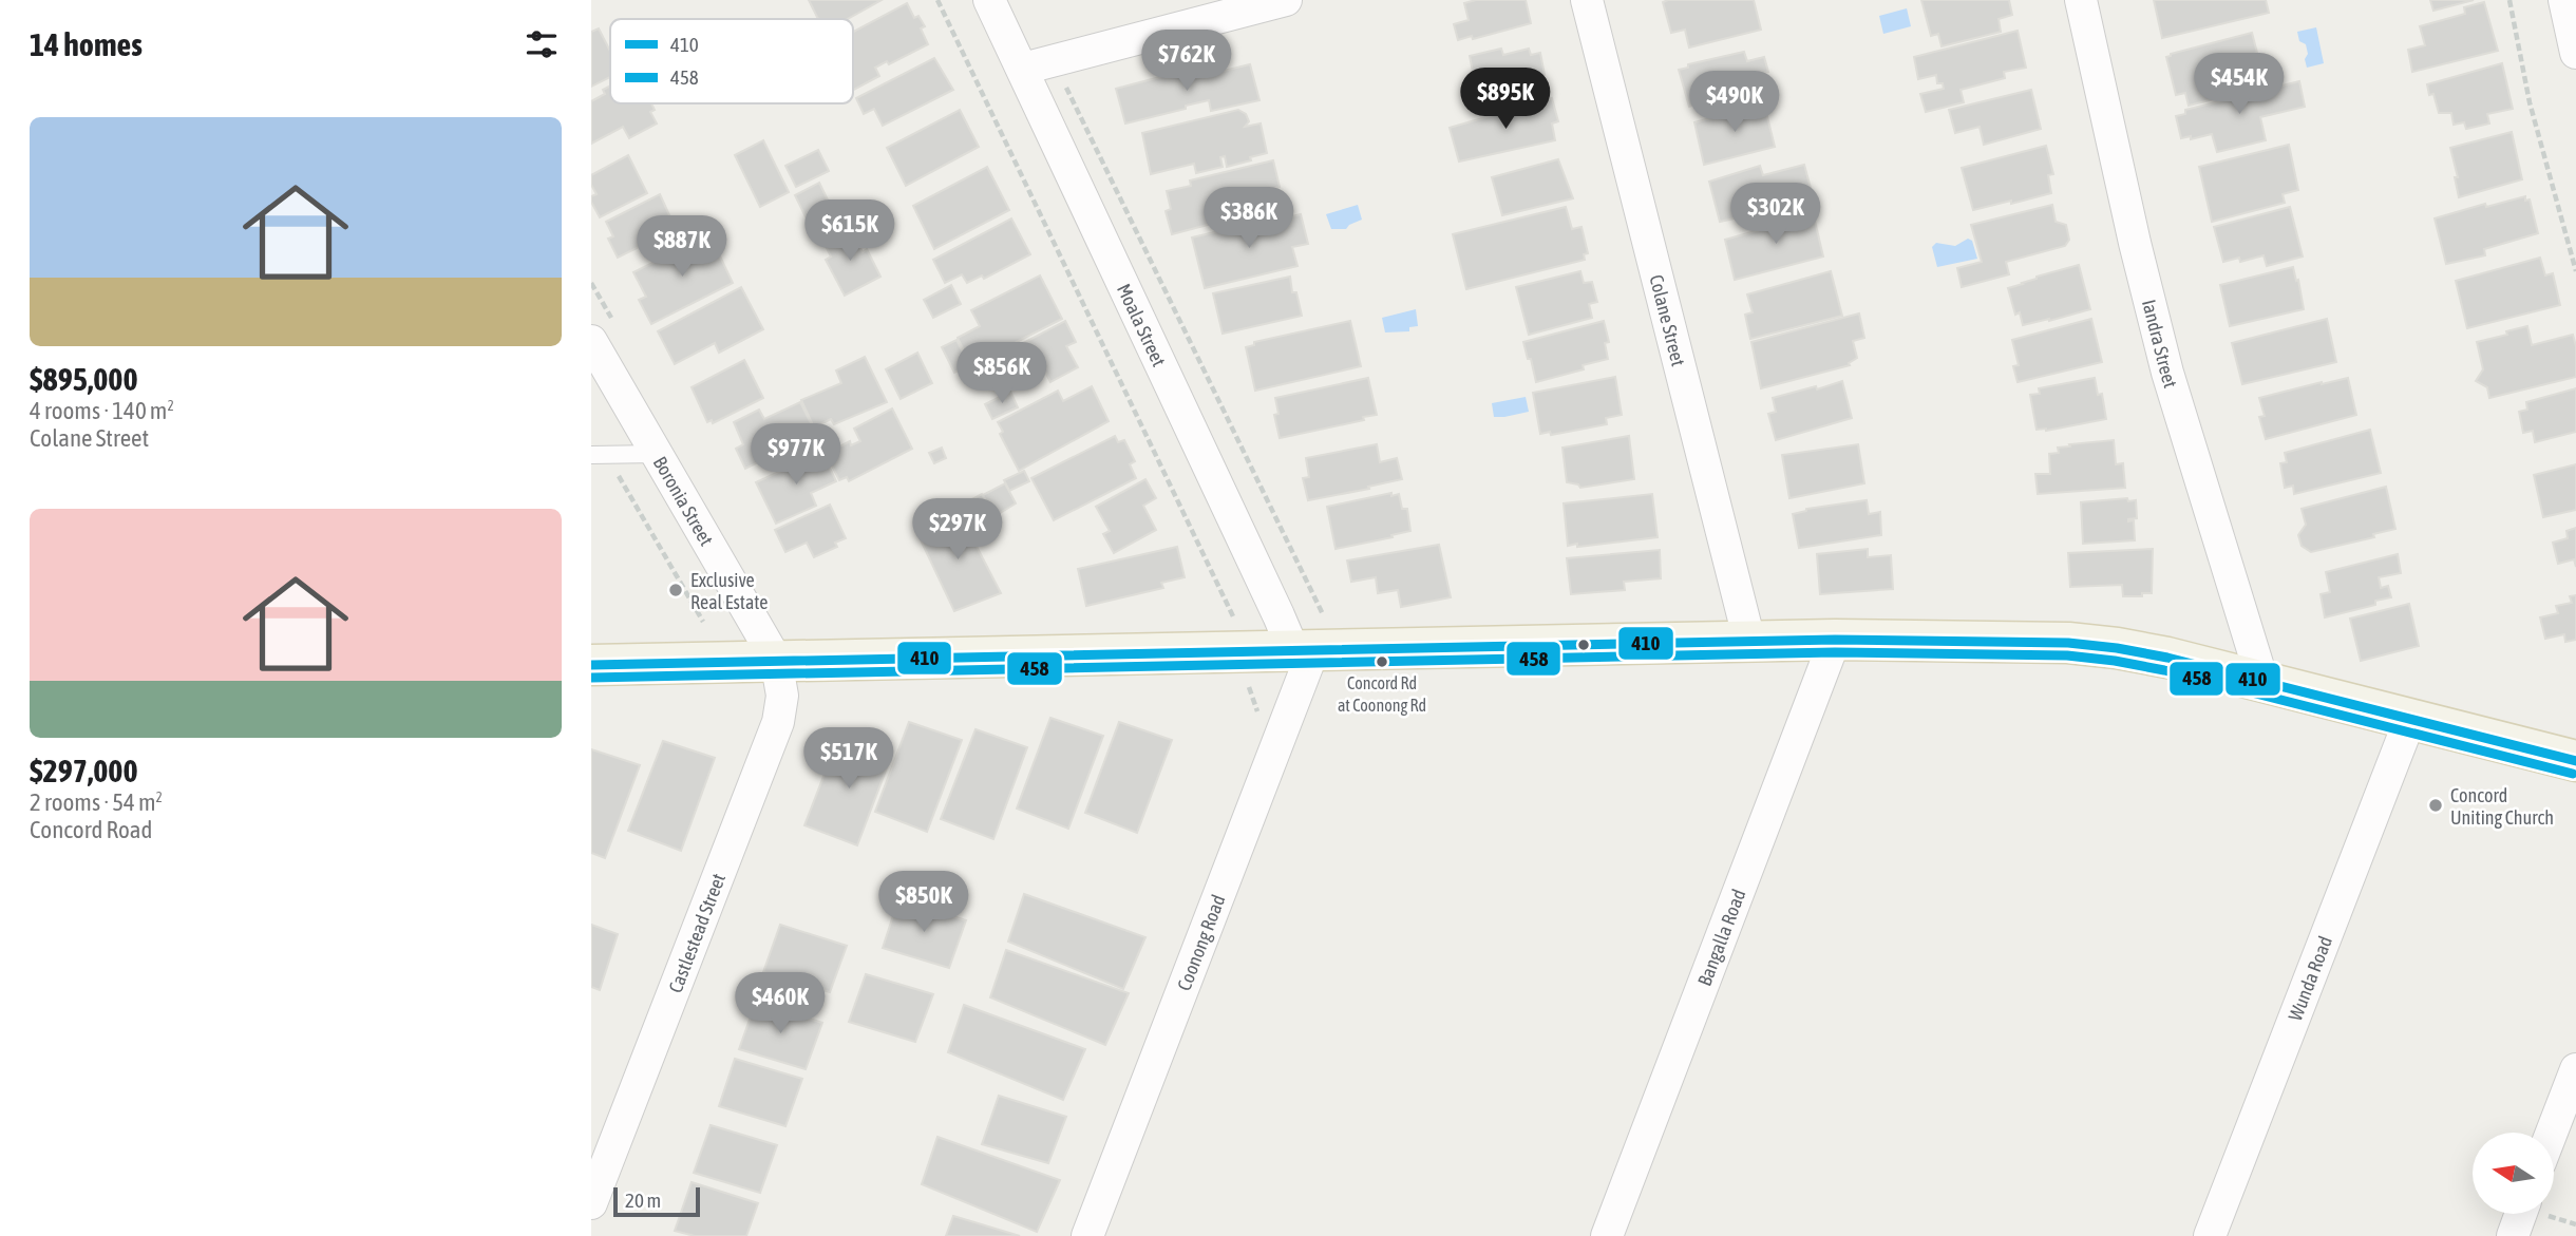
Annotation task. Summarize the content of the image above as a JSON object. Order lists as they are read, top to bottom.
{
  "streets": {
    "street": [
      "Colane Street",
      "Moala Street",
      "Iandra Street",
      "Boronia Street",
      "Castlestead Street",
      "Bangalla Road",
      "Coonong Road",
      "Wunda Road"
    ]
  },
  "crossings": [
    ["Moala Street", "Coonong Road"],
    ["Boronia Street", "Castlestead Street"]
  ],
  "places": ["Exclusive Real Estate", "Concord Rd at Coonong Rd", "Concord Uniting Church"],
  "lines": ["transit line 410", "transit line 458"],
  "legend": ["410", "458"],
  "scale_bar": "20 m",
  "north": "left",
  "page": {
    "heading": "14 homes",
    "price": [
      "$762K",
      "$454K",
      "$895K",
      "$490K",
      "$302K",
      "$386K",
      "$615K",
      "$887K",
      "$856K",
      "$977K",
      "$297K",
      "$517K",
      "$850K",
      "$460K"
    ],
    "list": [
      {
        "name": "$895,000",
        "note": "4 rooms · 140 m² · Colane Street"
      },
      {
        "name": "$297,000",
        "note": "2 rooms · 54 m² · Concord Road"
      }
    ],
    "scale": "20 m"
  }
}
